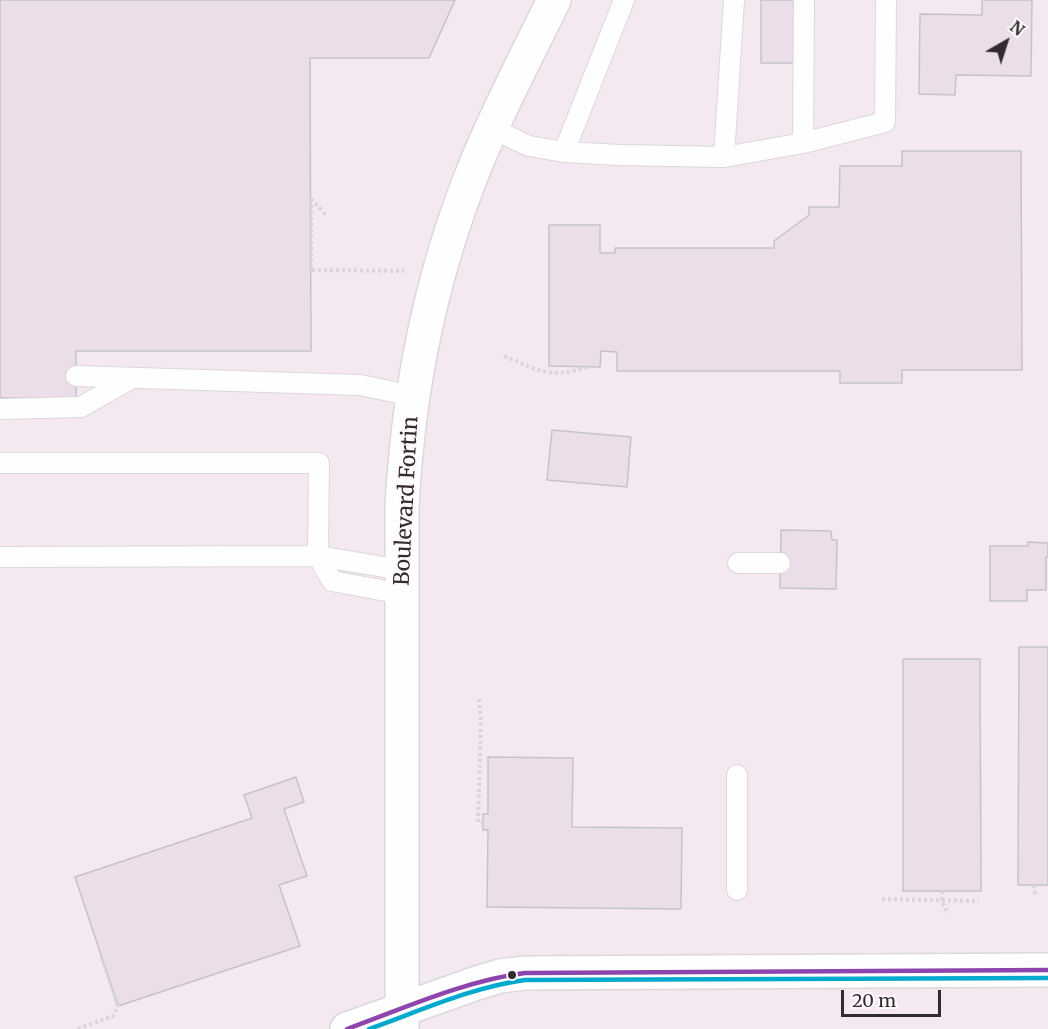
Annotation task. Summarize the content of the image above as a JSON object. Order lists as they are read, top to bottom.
{
  "streets": {
    "street": ["Boulevard Fortin"]
  },
  "scale_bar": "20 m",
  "north": "top right"
}
